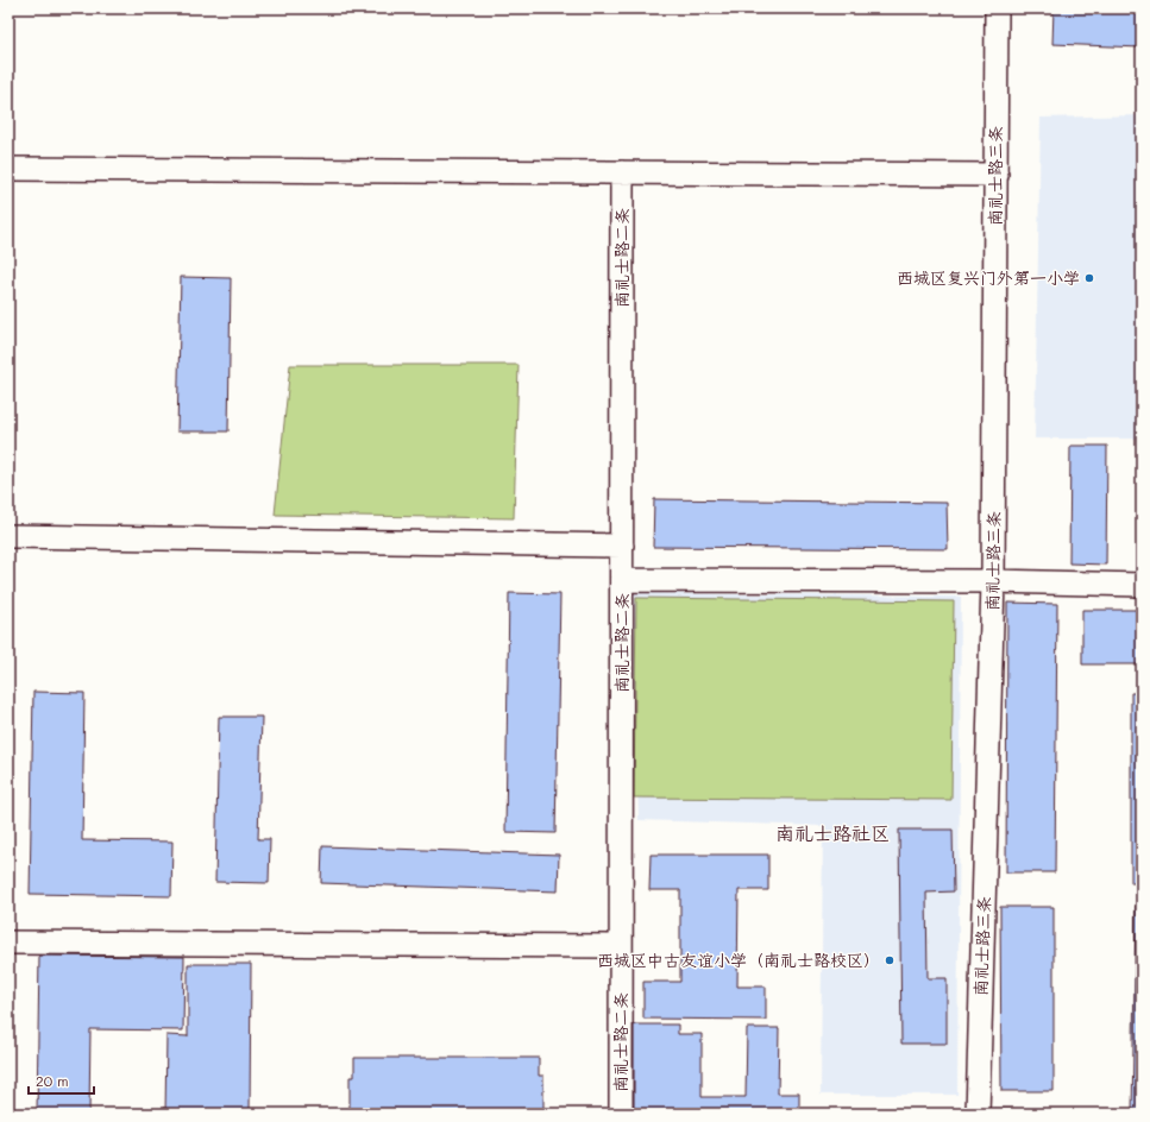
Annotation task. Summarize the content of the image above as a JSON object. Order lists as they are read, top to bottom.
{
  "streets": {
    "street": ["南礼士路三条", "南礼士路二条"]
  },
  "districts": ["南礼士路社区"],
  "places": ["西城区复兴门外第一小学", "西城区中古友谊小学（南礼士路校区）"],
  "scale_bar": "20 m"
}
